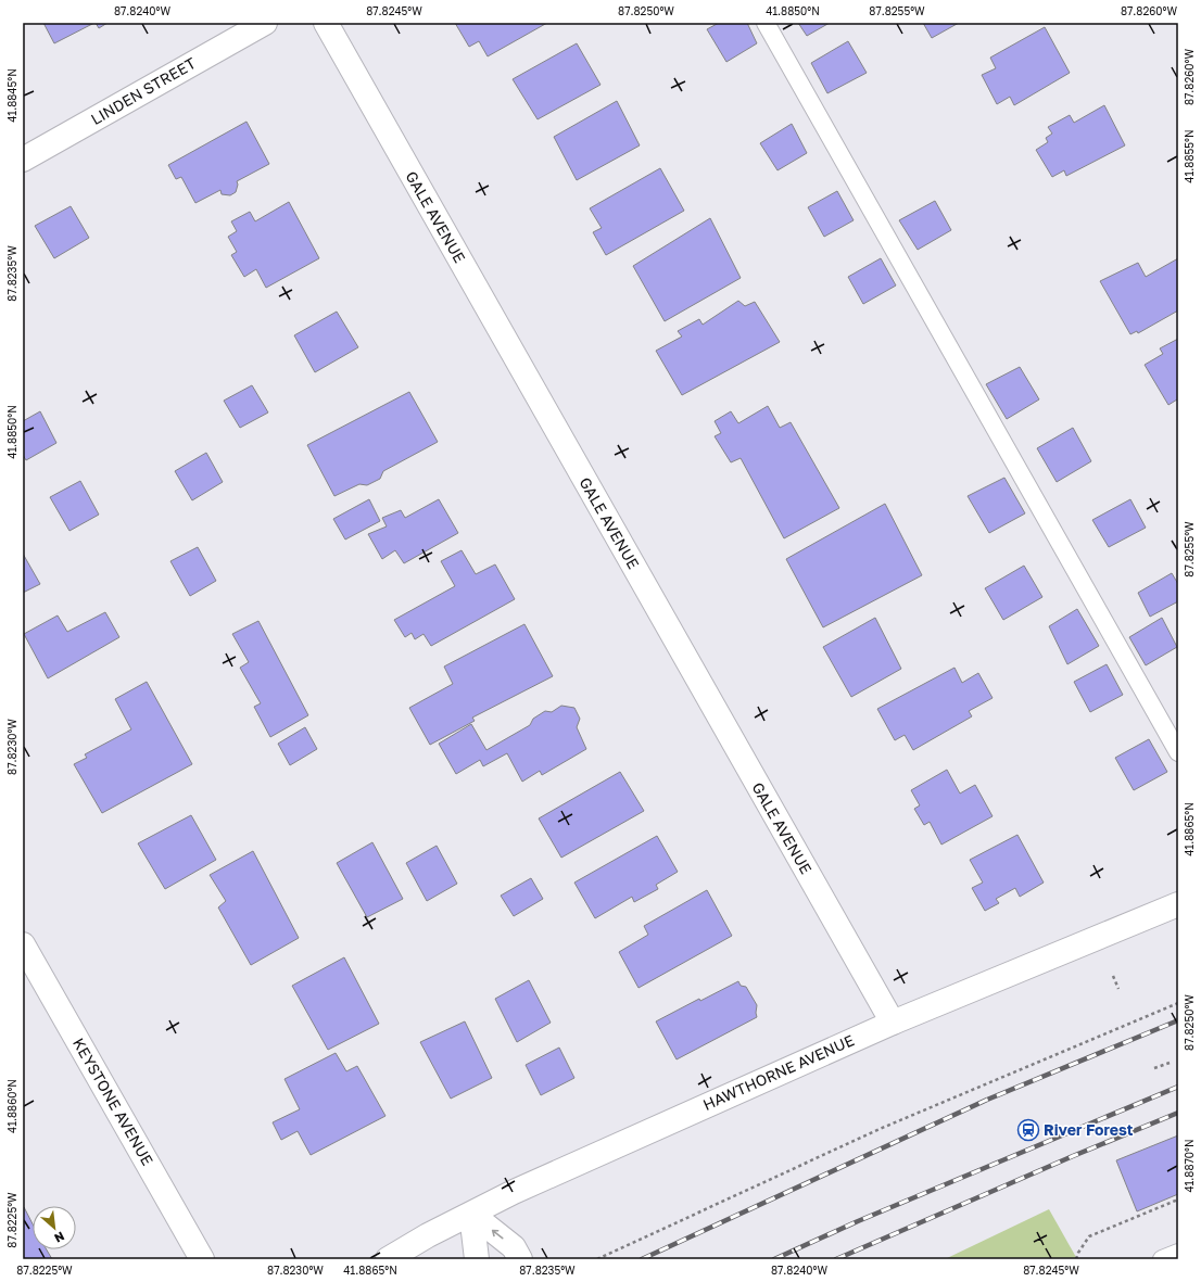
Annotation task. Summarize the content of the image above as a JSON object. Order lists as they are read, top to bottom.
{
  "streets": {
    "street": [
      "LINDEN STREET",
      "GALE AVENUE",
      "HAWTHORNE AVENUE",
      "KEYSTONE AVENUE"
    ]
  },
  "crossings": [
    ["GALE AVENUE", "HAWTHORNE AVENUE"]
  ],
  "places": {
    "station": ["River Forest"]
  },
  "north": "bottom right",
  "coordinates": [
    "87.8240°W",
    "87.8245°W",
    "87.8250°W",
    "41.8850°N",
    "87.8255°W",
    "87.8260°W",
    "41.8845°N",
    "41.8855°N",
    "87.8235°W",
    "87.8230°W",
    "41.8865°N",
    "41.8860°N",
    "41.8870°N",
    "87.8225°W"
  ]
}
